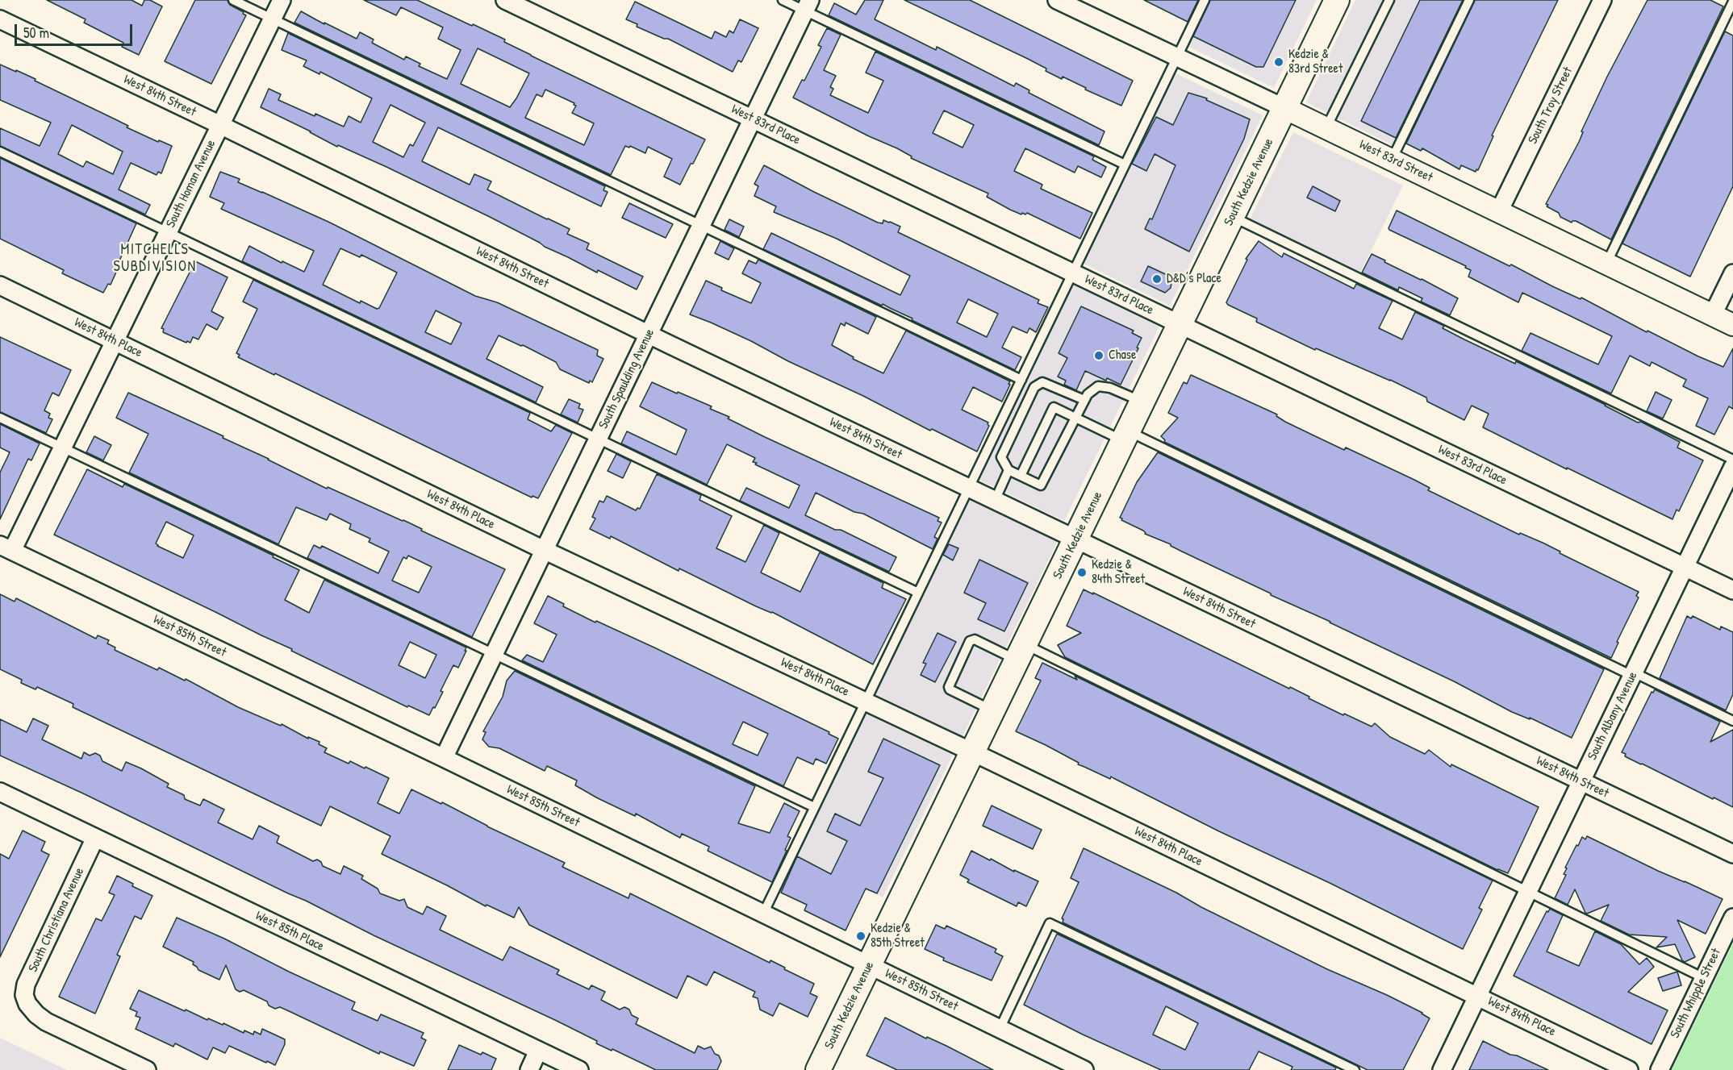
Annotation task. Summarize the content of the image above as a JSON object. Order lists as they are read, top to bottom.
{
  "streets": {
    "main road": ["South Kedzie Avenue"],
    "street": [
      "West 84th Street",
      "South Troy Street",
      "West 83rd Place",
      "West 83rd Street",
      "South Homan Avenue",
      "West 84th Place",
      "South Spaulding Avenue",
      "West 85th Street",
      "South Albany Avenue",
      "South Christiana Avenue",
      "West 85th Place",
      "South Whipple Street"
    ]
  },
  "crossings": [
    ["West 84th Street", "South Kedzie Avenue"],
    ["West 84th Street", "South Homan Avenue"],
    ["West 84th Street", "South Spaulding Avenue"],
    ["West 84th Street", "South Albany Avenue"],
    ["South Troy Street", "West 83rd Street"],
    ["West 83rd Place", "South Kedzie Avenue"],
    ["West 83rd Place", "South Spaulding Avenue"],
    ["West 83rd Place", "South Albany Avenue"],
    ["West 83rd Street", "South Kedzie Avenue"],
    ["South Kedzie Avenue", "West 84th Place"],
    ["South Kedzie Avenue", "West 85th Street"],
    ["South Homan Avenue", "West 84th Place"],
    ["South Homan Avenue", "West 85th Street"],
    ["West 84th Place", "South Spaulding Avenue"],
    ["West 84th Place", "South Albany Avenue"],
    ["South Spaulding Avenue", "West 85th Street"],
    ["South Christiana Avenue", "West 85th Place"]
  ],
  "districts": ["MITCHELLS SUBDIVISION"],
  "places": [
    "Kedzie & 83rd Street",
    "D&D’s Place",
    "Chase",
    "Kedzie & 84th Street",
    "Kedzie & 85th Street"
  ],
  "scale_bar": "50 m"
}
